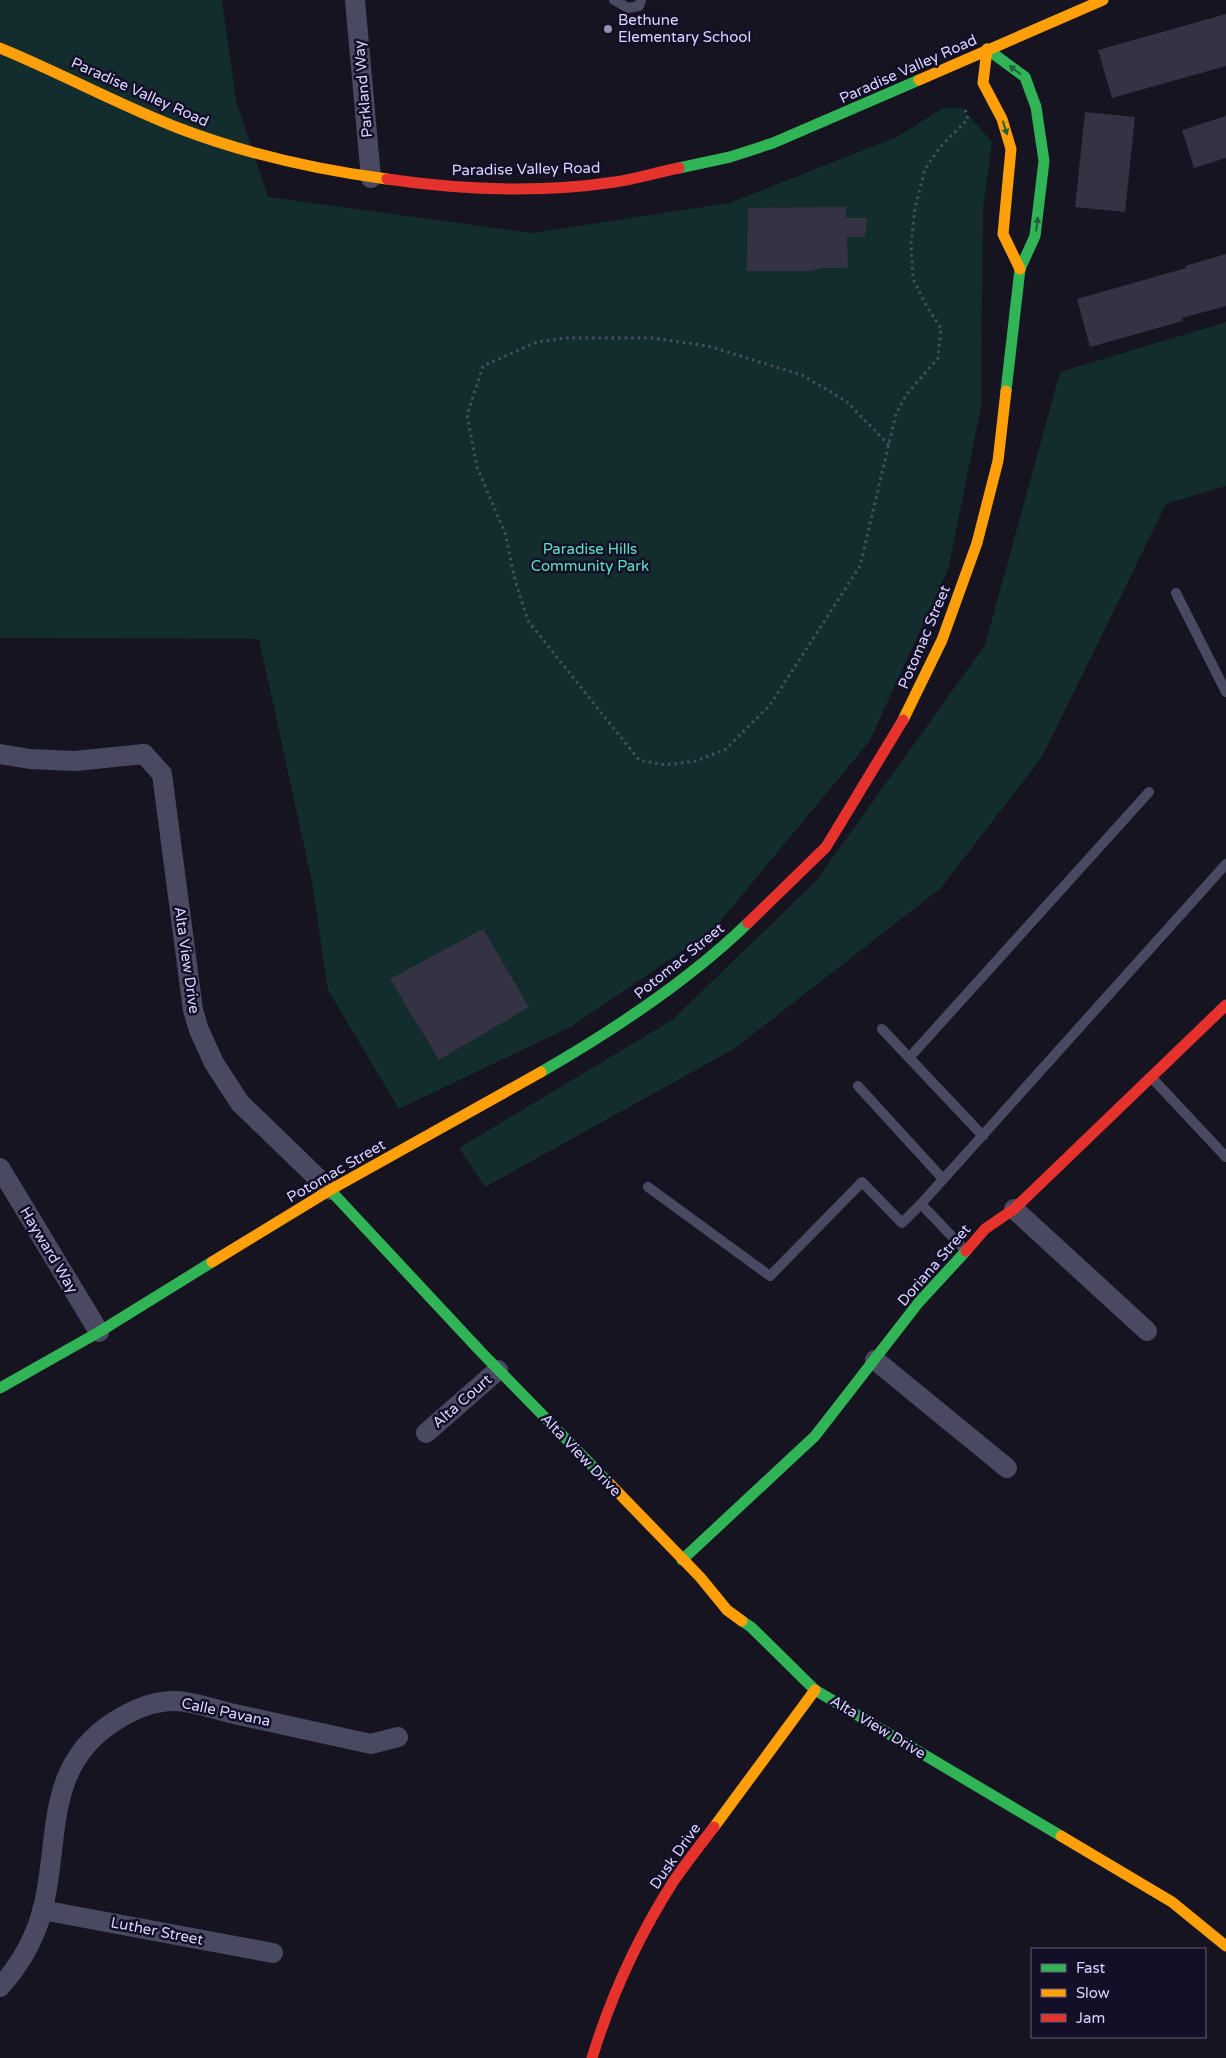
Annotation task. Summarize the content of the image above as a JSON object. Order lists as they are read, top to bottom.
{
  "streets": {
    "street": [
      "Paradise Valley Road",
      "Parkland Way",
      "Potomac Street",
      "Alta View Drive",
      "Hayward Way",
      "Doriana Street",
      "Alta Court",
      "Calle Pavana",
      "Dusk Drive",
      "Luther Street"
    ]
  },
  "crossings": [
    ["Paradise Valley Road", "Parkland Way"],
    ["Paradise Valley Road", "Potomac Street"],
    ["Potomac Street", "Alta View Drive"],
    ["Potomac Street", "Hayward Way"],
    ["Alta View Drive", "Doriana Street"],
    ["Alta View Drive", "Alta Court"],
    ["Alta View Drive", "Dusk Drive"],
    ["Calle Pavana", "Luther Street"]
  ],
  "parks": ["Paradise Hills Community Park"],
  "places": ["Bethune Elementary School"],
  "legend": ["Fast", "Slow", "Jam"]
}
